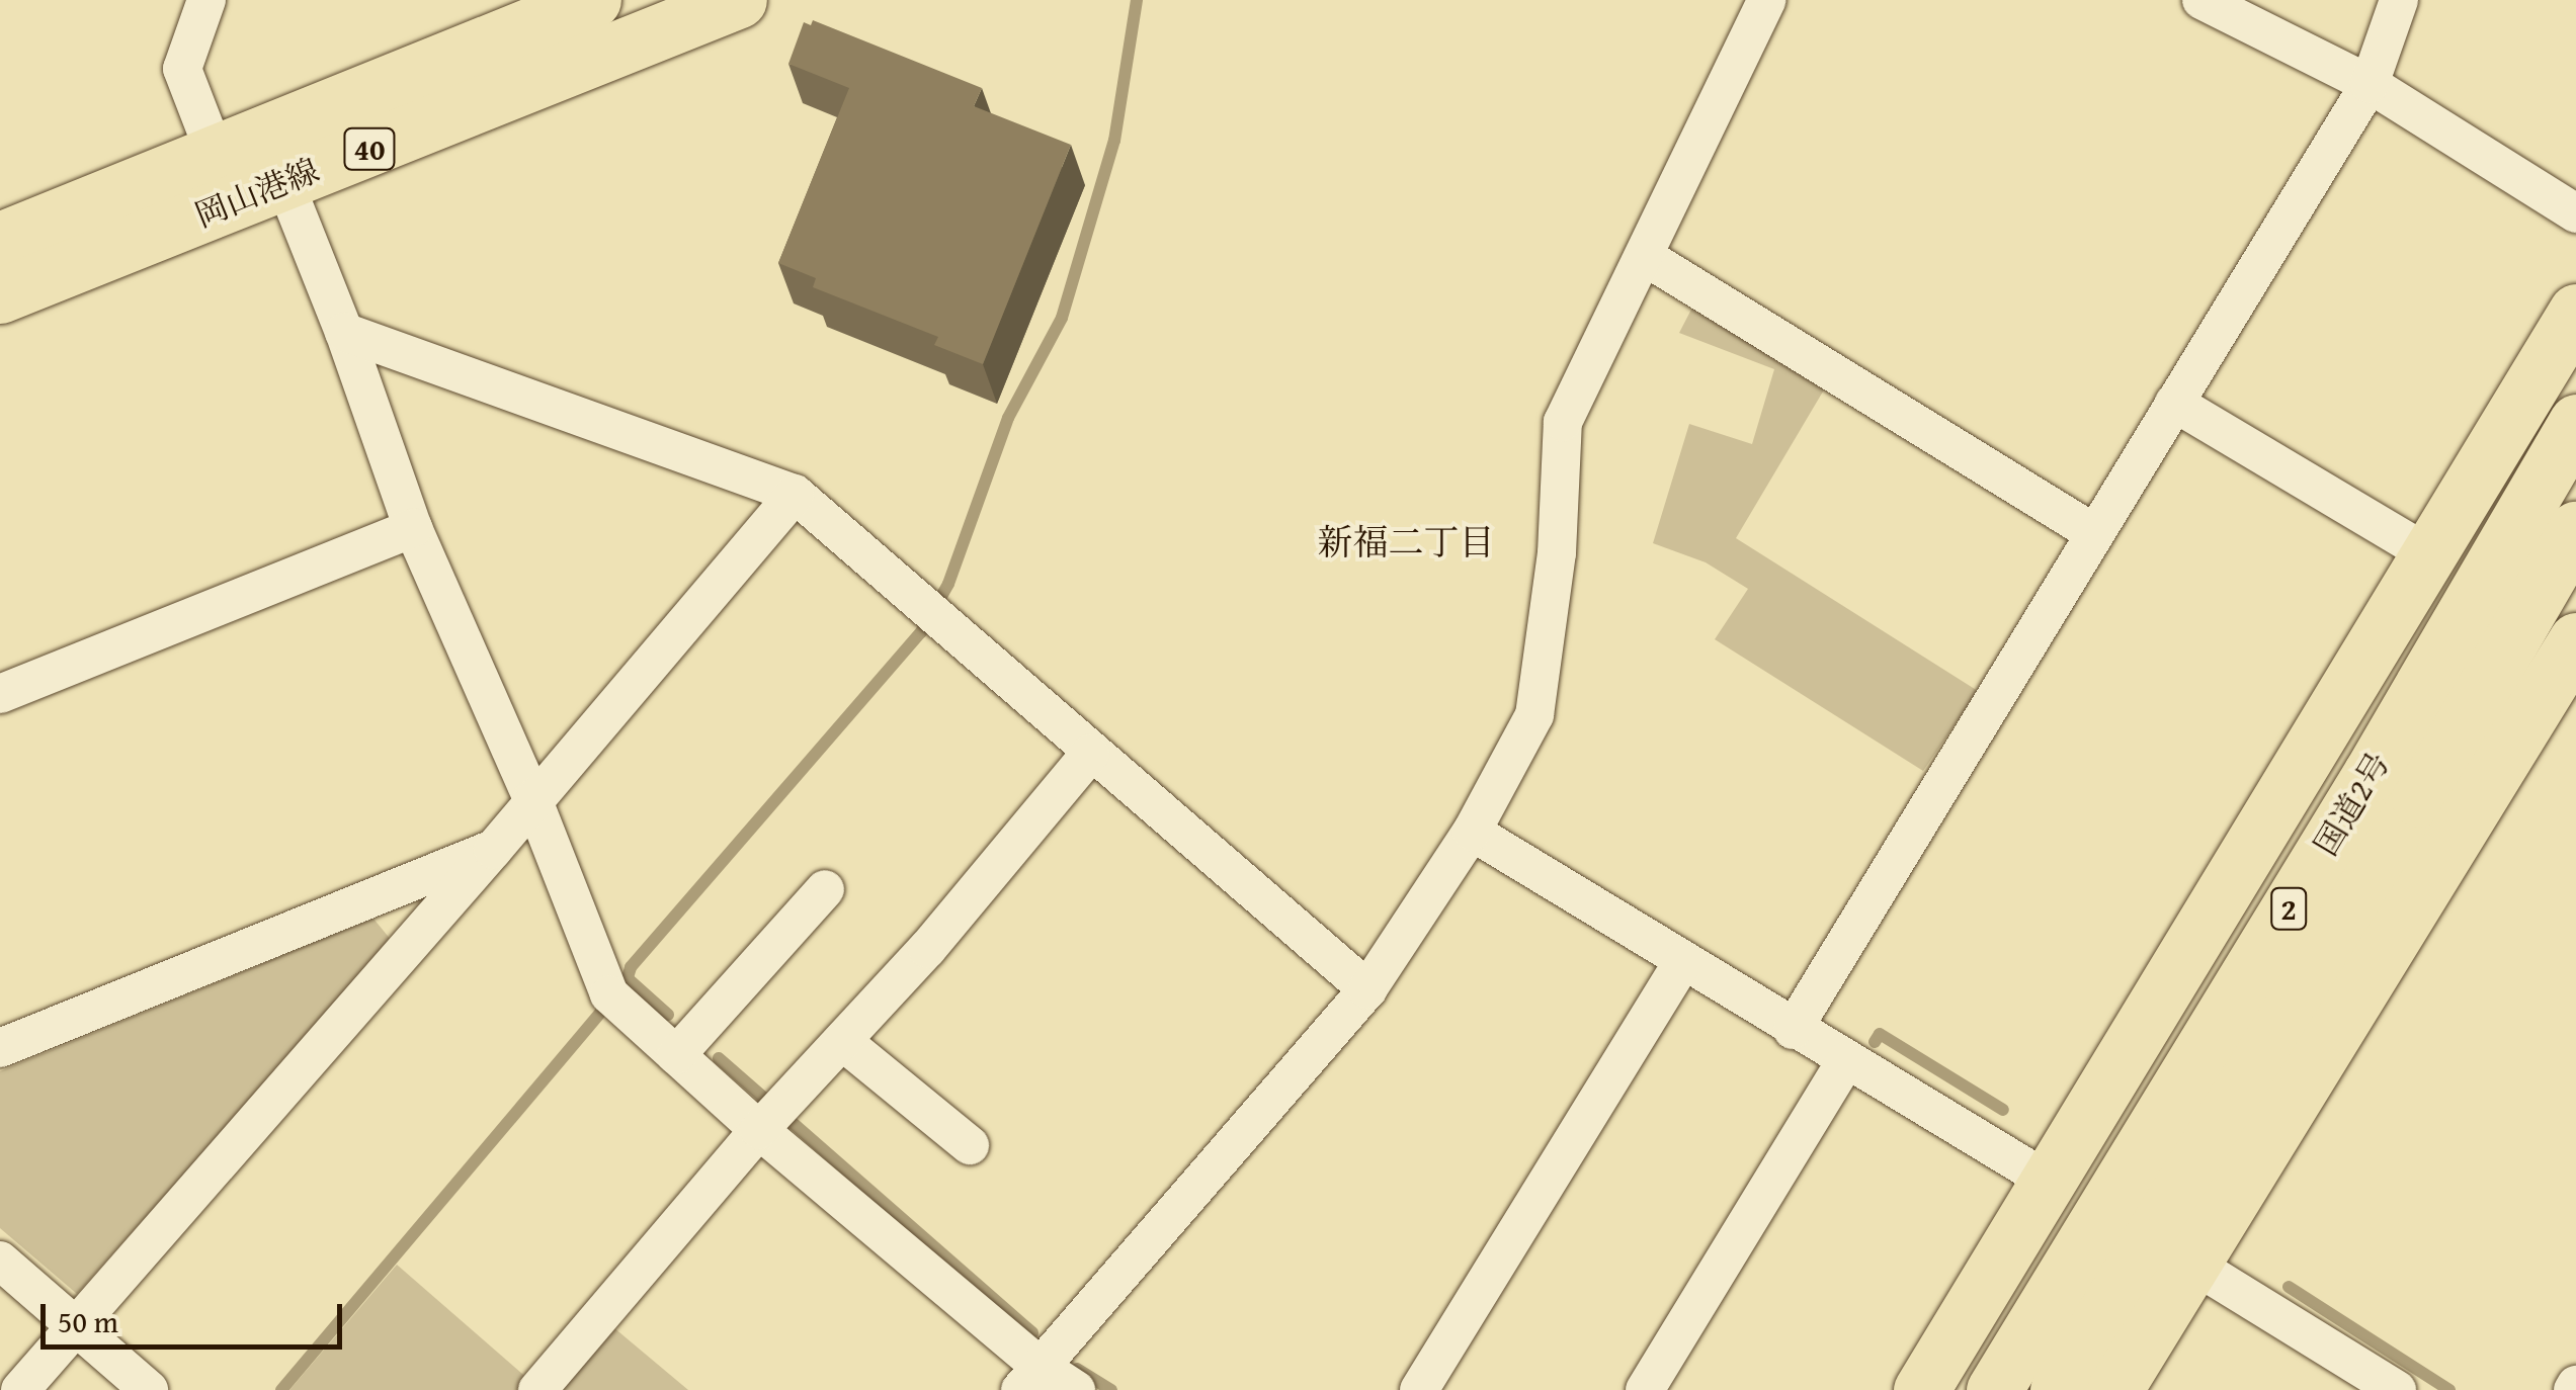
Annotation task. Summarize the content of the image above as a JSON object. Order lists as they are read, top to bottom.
{
  "streets": {
    "main road": [
      "40",
      "岡山港線",
      "国道2号",
      "2"
    ]
  },
  "districts": ["新福二丁目"],
  "scale_bar": "50 m"
}
